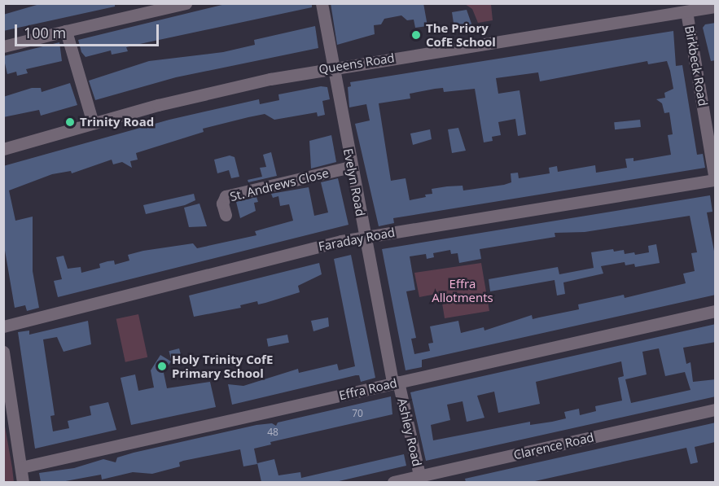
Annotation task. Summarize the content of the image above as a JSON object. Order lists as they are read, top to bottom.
{
  "streets": {
    "street": [
      "Queens Road",
      "Birkbeck Road",
      "Evelyn Road",
      "St. Andrews Close",
      "Faraday Road",
      "Effra Road",
      "Ashley Road",
      "Clarence Road"
    ]
  },
  "crossings": [
    ["Queens Road", "Birkbeck Road"],
    ["Queens Road", "Evelyn Road"],
    ["Birkbeck Road", "Faraday Road"],
    ["Evelyn Road", "St. Andrews Close"],
    ["Evelyn Road", "Faraday Road"],
    ["Evelyn Road", "Effra Road"],
    ["Evelyn Road", "Ashley Road"],
    ["Effra Road", "Ashley Road"],
    ["Ashley Road", "Clarence Road"]
  ],
  "parks": ["Effra Allotments"],
  "places": ["The Priory CofE School", "Trinity Road", "Holy Trinity CofE Primary School"],
  "house_numbers": ["70", "48"],
  "scale_bar": "100 m"
}
